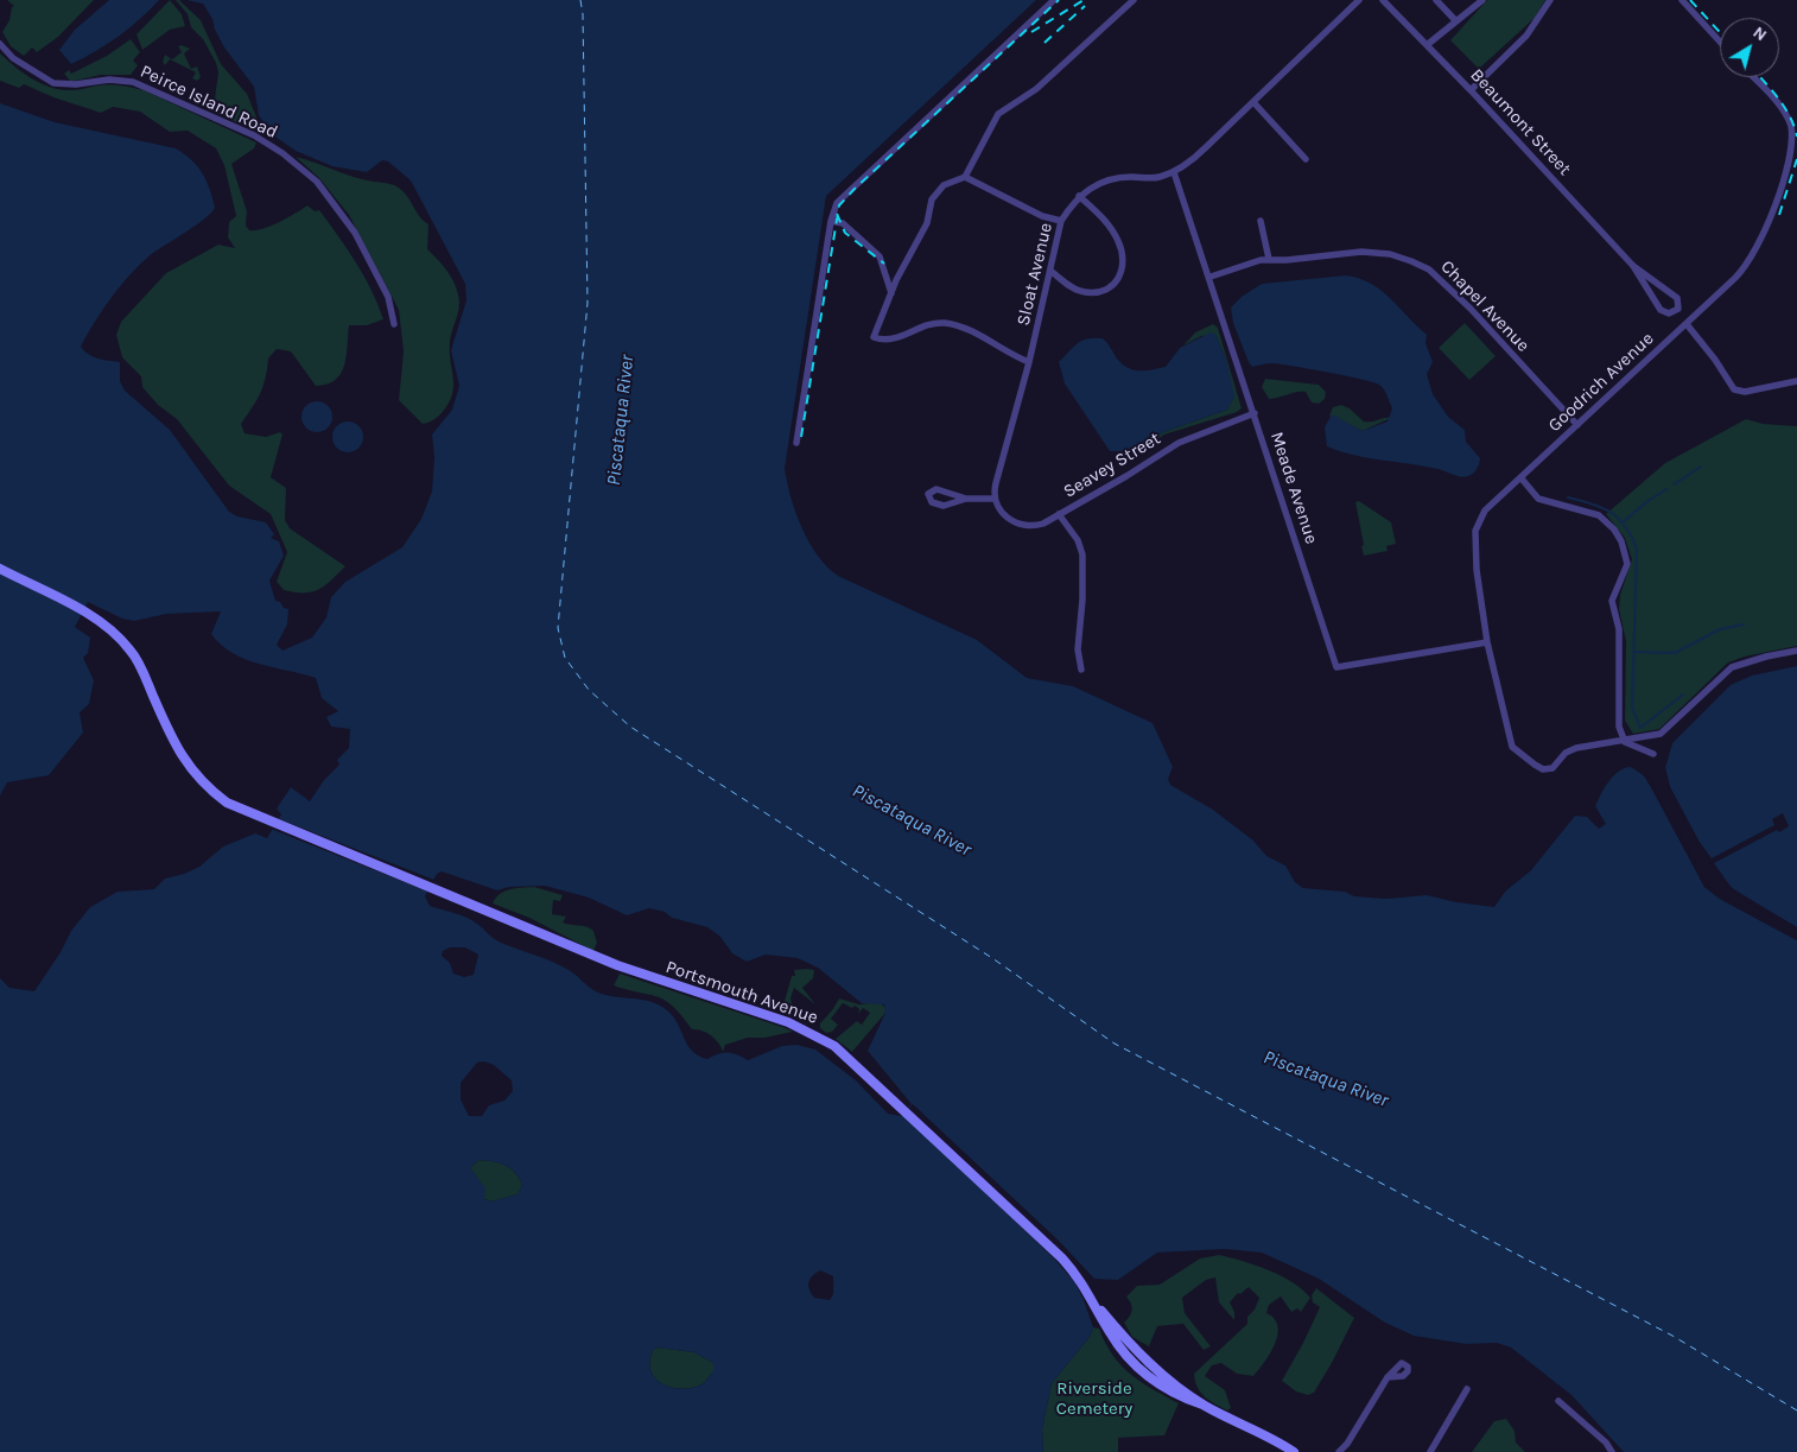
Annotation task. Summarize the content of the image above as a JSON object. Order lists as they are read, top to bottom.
{
  "streets": {
    "main road": ["Portsmouth Avenue"],
    "street": [
      "Peirce Island Road",
      "Beaumont Street",
      "Sloat Avenue",
      "Chapel Avenue",
      "Goodrich Avenue",
      "Seavey Street",
      "Meade Avenue"
    ]
  },
  "crossings": [
    ["Sloat Avenue", "Seavey Street"],
    ["Sloat Avenue", "Meade Avenue"],
    ["Chapel Avenue", "Goodrich Avenue"],
    ["Chapel Avenue", "Meade Avenue"],
    ["Goodrich Avenue", "Meade Avenue"],
    ["Seavey Street", "Meade Avenue"]
  ],
  "water": ["Piscataqua River"],
  "parks": ["Riverside Cemetery"],
  "north": "top right"
}
